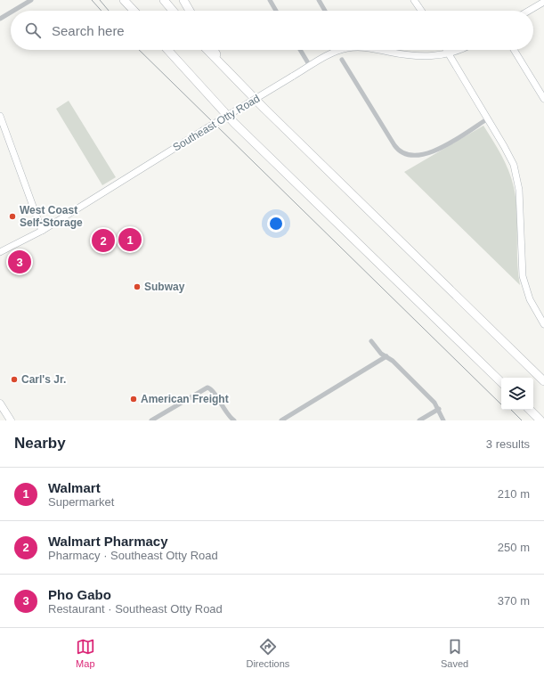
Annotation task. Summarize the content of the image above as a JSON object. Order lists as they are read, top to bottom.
{
  "streets": {
    "street": ["Southeast Otty Road"]
  },
  "places": [
    "West Coast Self-Storage",
    "Subway",
    "Carl's Jr.",
    "American Freight"
  ],
  "page": {
    "search": "Search here",
    "pins": ["1", "2", "3"],
    "heading": ["Nearby", "3 results"],
    "list": [
      {
        "mark": "1",
        "name": "Walmart",
        "note": "Supermarket",
        "value": "210 m"
      },
      {
        "mark": "2",
        "name": "Walmart Pharmacy",
        "note": "Pharmacy · Southeast Otty Road",
        "value": "250 m"
      },
      {
        "mark": "3",
        "name": "Pho Gabo",
        "note": "Restaurant · Southeast Otty Road",
        "value": "370 m"
      }
    ],
    "nav": ["Map", "Directions", "Saved"]
  }
}
